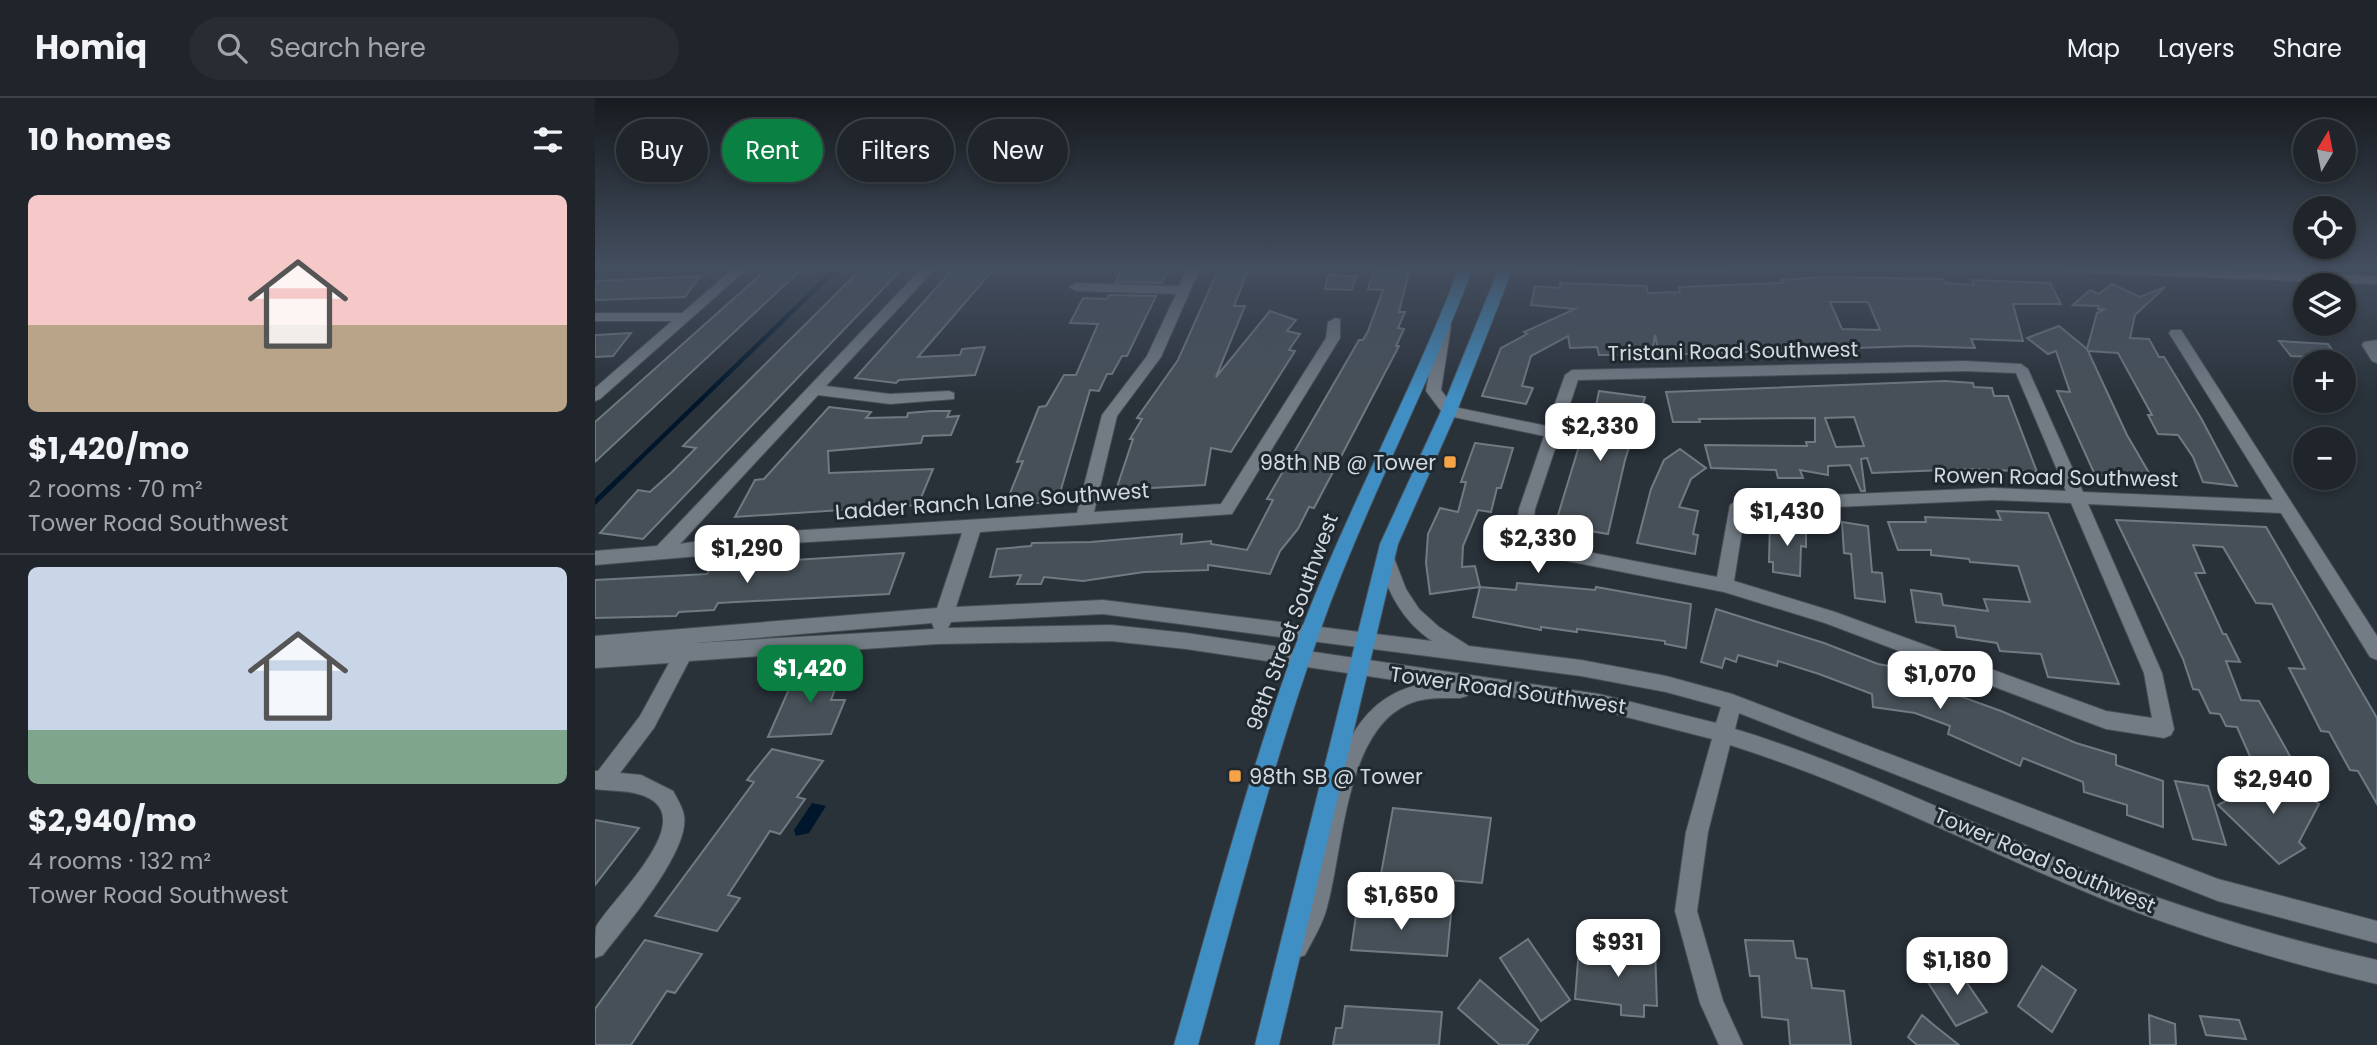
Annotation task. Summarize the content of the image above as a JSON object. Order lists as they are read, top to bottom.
{
  "streets": {
    "main road": ["98th Street Southwest"],
    "street": [
      "Tristani Road Southwest",
      "Rowen Road Southwest",
      "Ladder Ranch Lane Southwest",
      "Tower Road Southwest"
    ]
  },
  "crossings": [
    ["Tristani Road Southwest", "Rowen Road Southwest"],
    ["98th Street Southwest", "Tower Road Southwest"]
  ],
  "places": {
    "transit": ["98th NB @ Tower", "98th SB @ Tower"]
  },
  "north": "top",
  "page": {
    "header": "Homiq",
    "search": "Search here",
    "nav": ["Map", "Layers", "Share"],
    "heading": "10 homes",
    "map_buttons": ["+", "−"],
    "chip": [
      "Buy",
      "Rent",
      "Filters",
      "New"
    ],
    "list": [
      {
        "name": "$1,420/mo",
        "note": "2 rooms · 70 m² · Tower Road Southwest"
      },
      {
        "name": "$2,940/mo",
        "note": "4 rooms · 132 m² · Tower Road Southwest"
      }
    ],
    "price": [
      "$2,330",
      "$1,430",
      "$2,330",
      "$1,290",
      "$1,420",
      "$1,070",
      "$2,940",
      "$1,650",
      "$931",
      "$1,180"
    ]
  }
}
